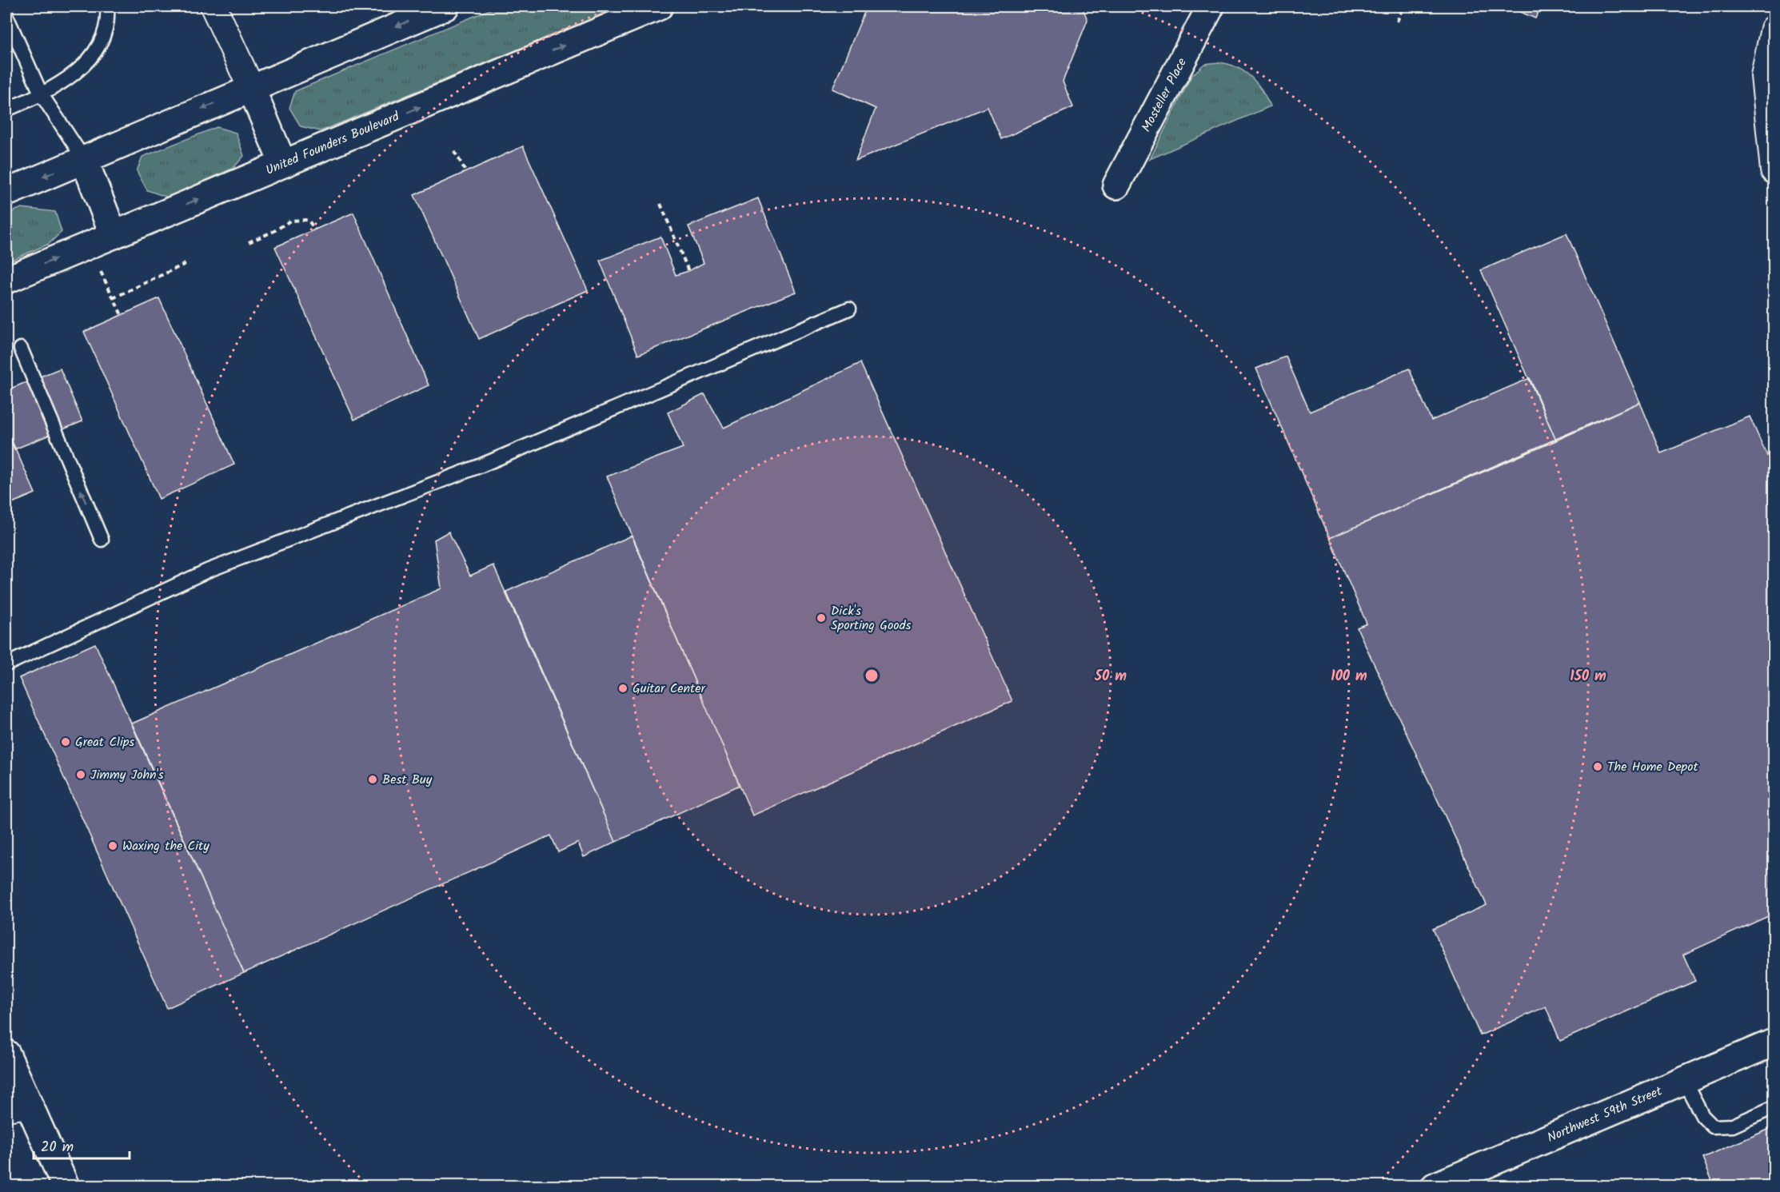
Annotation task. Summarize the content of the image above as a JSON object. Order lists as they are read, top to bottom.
{
  "streets": {
    "street": ["Mosteller Place", "United Founders Boulevard", "Northwest 59th Street"]
  },
  "places": [
    "Dick's Sporting Goods",
    "Guitar Center",
    "Great Clips",
    "The Home Depot",
    "Jimmy John's",
    "Best Buy",
    "Waxing the City"
  ],
  "scale_bar": "20 m",
  "rings": ["50 m", "100 m", "150 m"]
}
